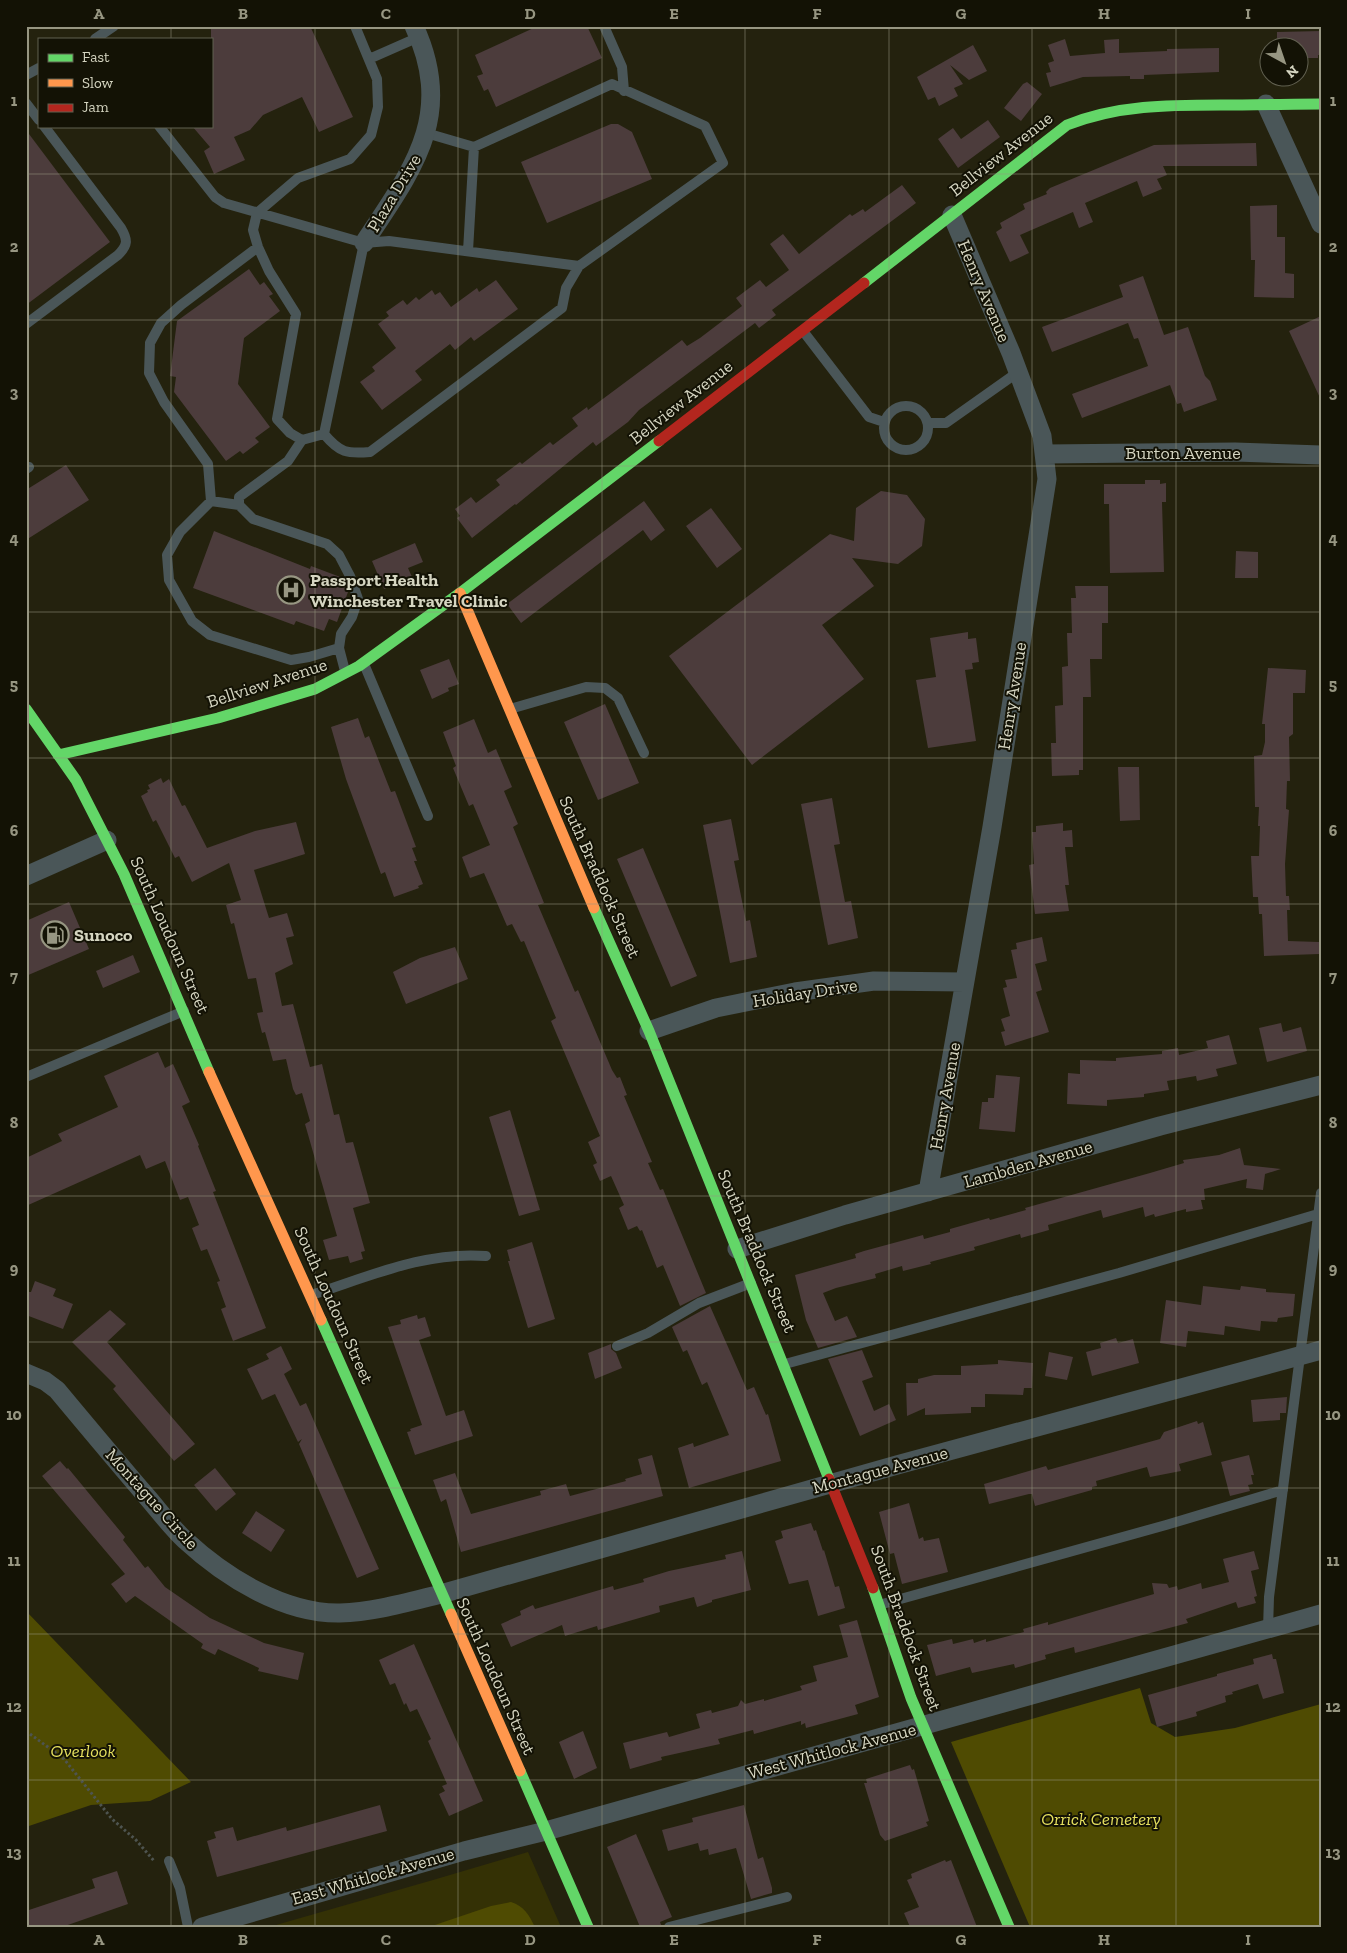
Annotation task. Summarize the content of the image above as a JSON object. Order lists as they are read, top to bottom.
{
  "streets": {
    "street": [
      "Bellview Avenue",
      "Plaza Drive",
      "Henry Avenue",
      "Burton Avenue",
      "South Braddock Street",
      "South Loudoun Street",
      "Holiday Drive",
      "Lambden Avenue",
      "Montague Avenue",
      "Montague Circle",
      "West Whitlock Avenue",
      "East Whitlock Avenue"
    ]
  },
  "crossings": [
    ["Bellview Avenue", "Henry Avenue"],
    ["Bellview Avenue", "South Braddock Street"],
    ["Bellview Avenue", "South Loudoun Street"],
    ["Henry Avenue", "Burton Avenue"],
    ["Henry Avenue", "Holiday Drive"],
    ["Henry Avenue", "Lambden Avenue"],
    ["South Braddock Street", "Holiday Drive"],
    ["South Braddock Street", "Lambden Avenue"],
    ["South Braddock Street", "Montague Avenue"],
    ["South Braddock Street", "West Whitlock Avenue"],
    ["South Loudoun Street", "Montague Avenue"],
    ["South Loudoun Street", "Montague Circle"],
    ["South Loudoun Street", "West Whitlock Avenue"],
    ["South Loudoun Street", "East Whitlock Avenue"],
    ["Montague Avenue", "Montague Circle"],
    ["West Whitlock Avenue", "East Whitlock Avenue"]
  ],
  "parks": ["Overlook", "Orrick Cemetery"],
  "places": {
    "hospital": ["Passport Health Winchester Travel Clinic"],
    "fuel station": ["Sunoco"]
  },
  "legend": ["Fast", "Slow", "Jam"],
  "north": "bottom right",
  "grid": {
    "columns": [
      "A",
      "B",
      "C",
      "D",
      "E",
      "F",
      "G",
      "H",
      "I"
    ],
    "rows": [
      "1",
      "2",
      "3",
      "4",
      "5",
      "6",
      "7",
      "8",
      "9",
      "10",
      "11",
      "12",
      "13"
    ]
  }
}
